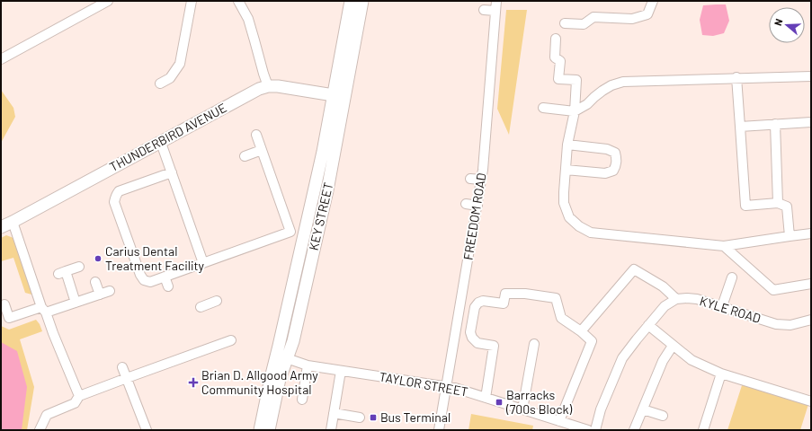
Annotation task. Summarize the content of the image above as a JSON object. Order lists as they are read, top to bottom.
{
  "streets": {
    "main road": ["THUNDERBIRD AVENUE", "KEY STREET"],
    "street": ["FREEDOM ROAD", "KYLE ROAD", "TAYLOR STREET"]
  },
  "crossings": [
    ["THUNDERBIRD AVENUE", "KEY STREET"],
    ["KEY STREET", "TAYLOR STREET"],
    ["FREEDOM ROAD", "TAYLOR STREET"]
  ],
  "places": {
    "other": ["Carius Dental Treatment Facility"],
    "health": ["Brian D. Allgood Army Community Hospital"],
    "transit": ["Barracks (700s Block)", "Bus Terminal"]
  },
  "north": "left"
}
